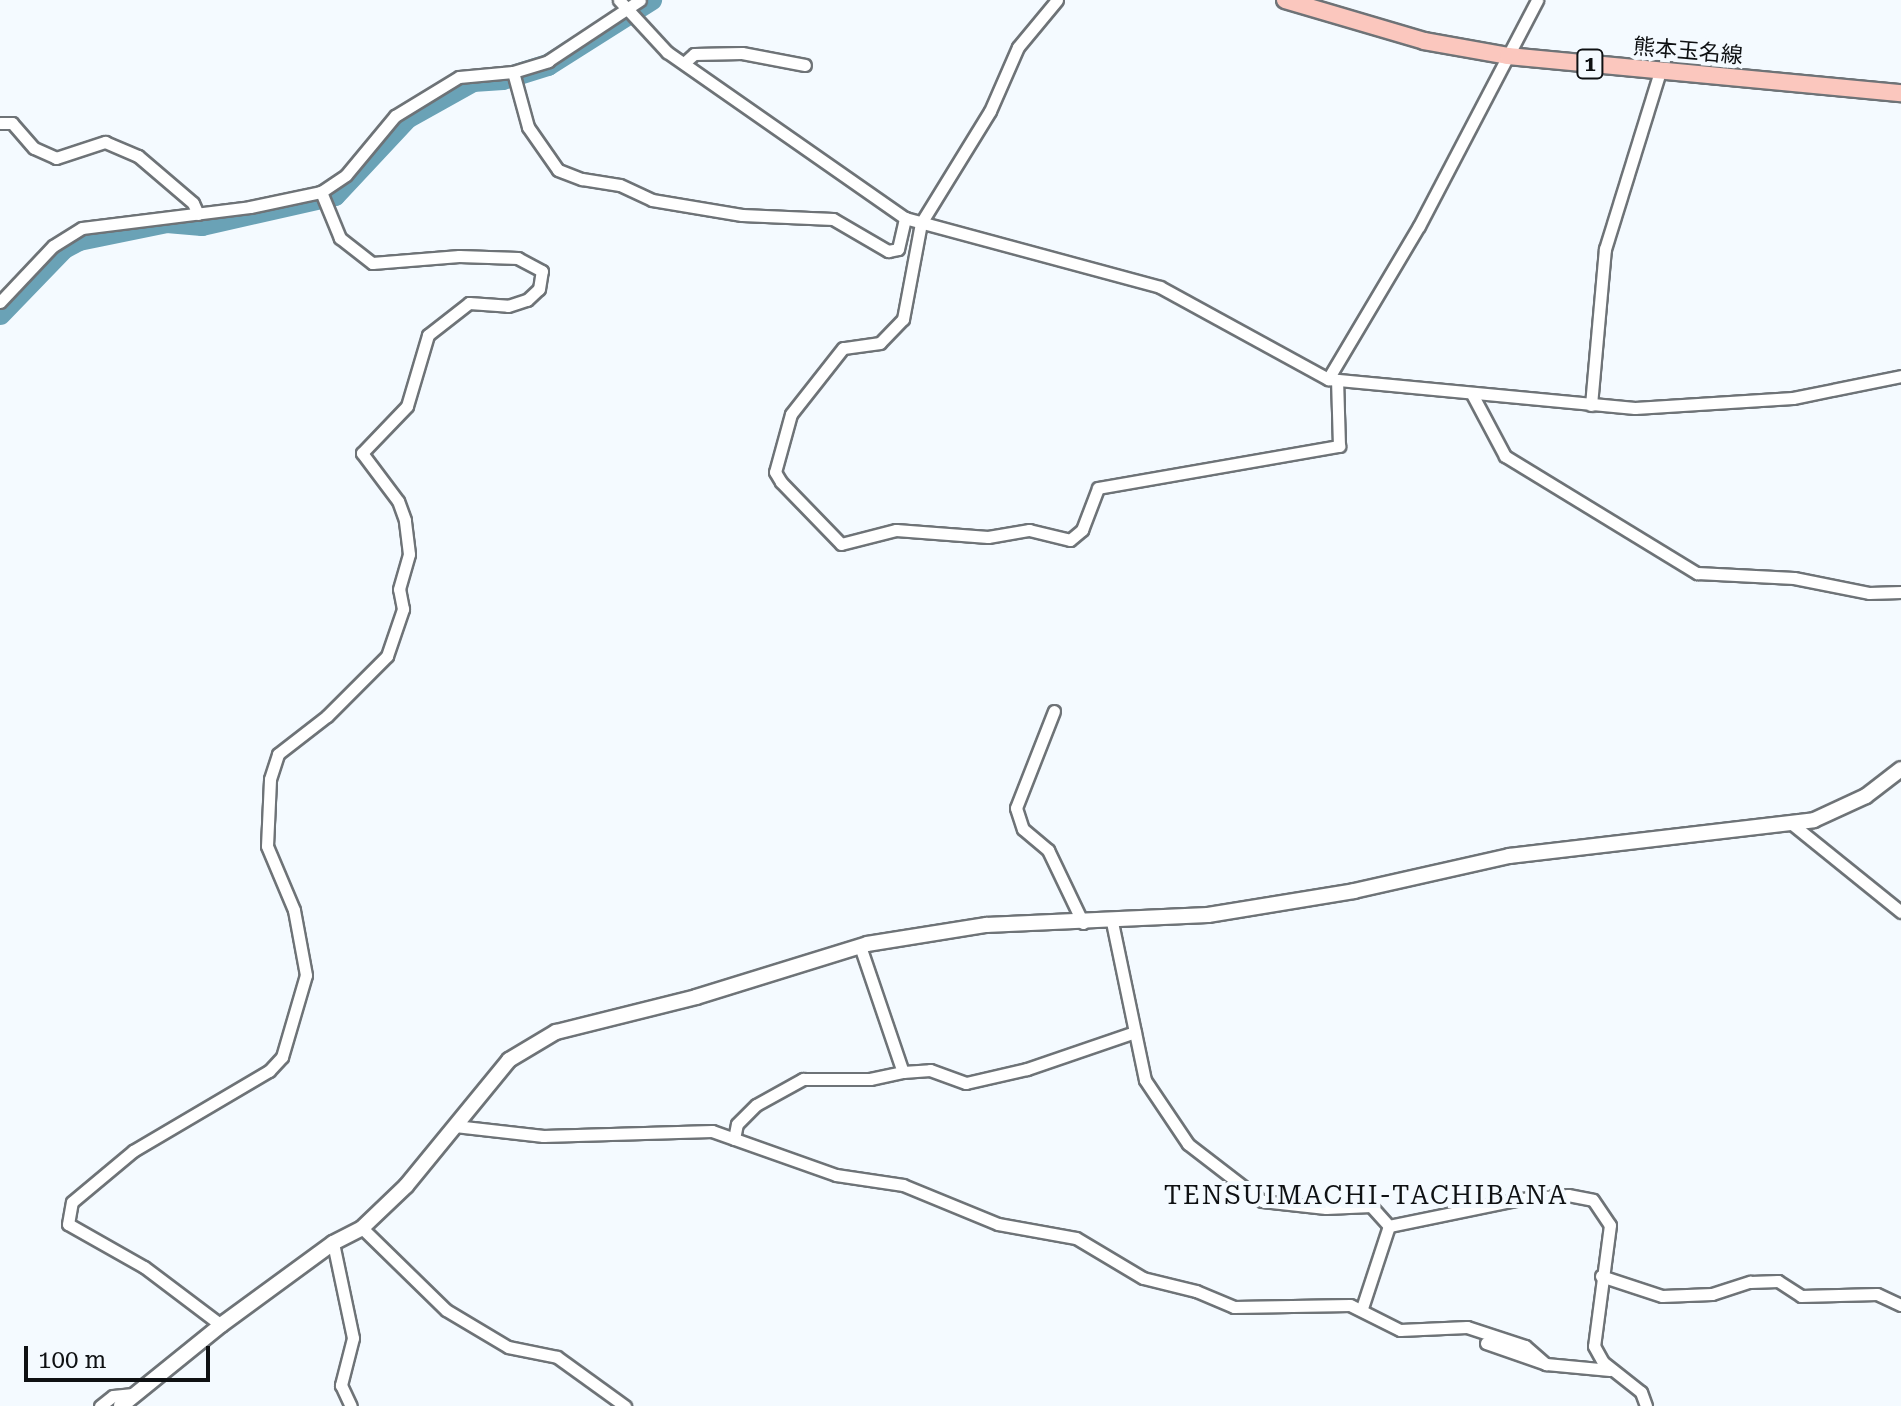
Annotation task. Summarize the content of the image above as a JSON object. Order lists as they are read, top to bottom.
{
  "streets": {
    "main road": ["熊本玉名線", "1"]
  },
  "districts": ["TENSUIMACHI-TACHIBANA"],
  "scale_bar": "100 m"
}
